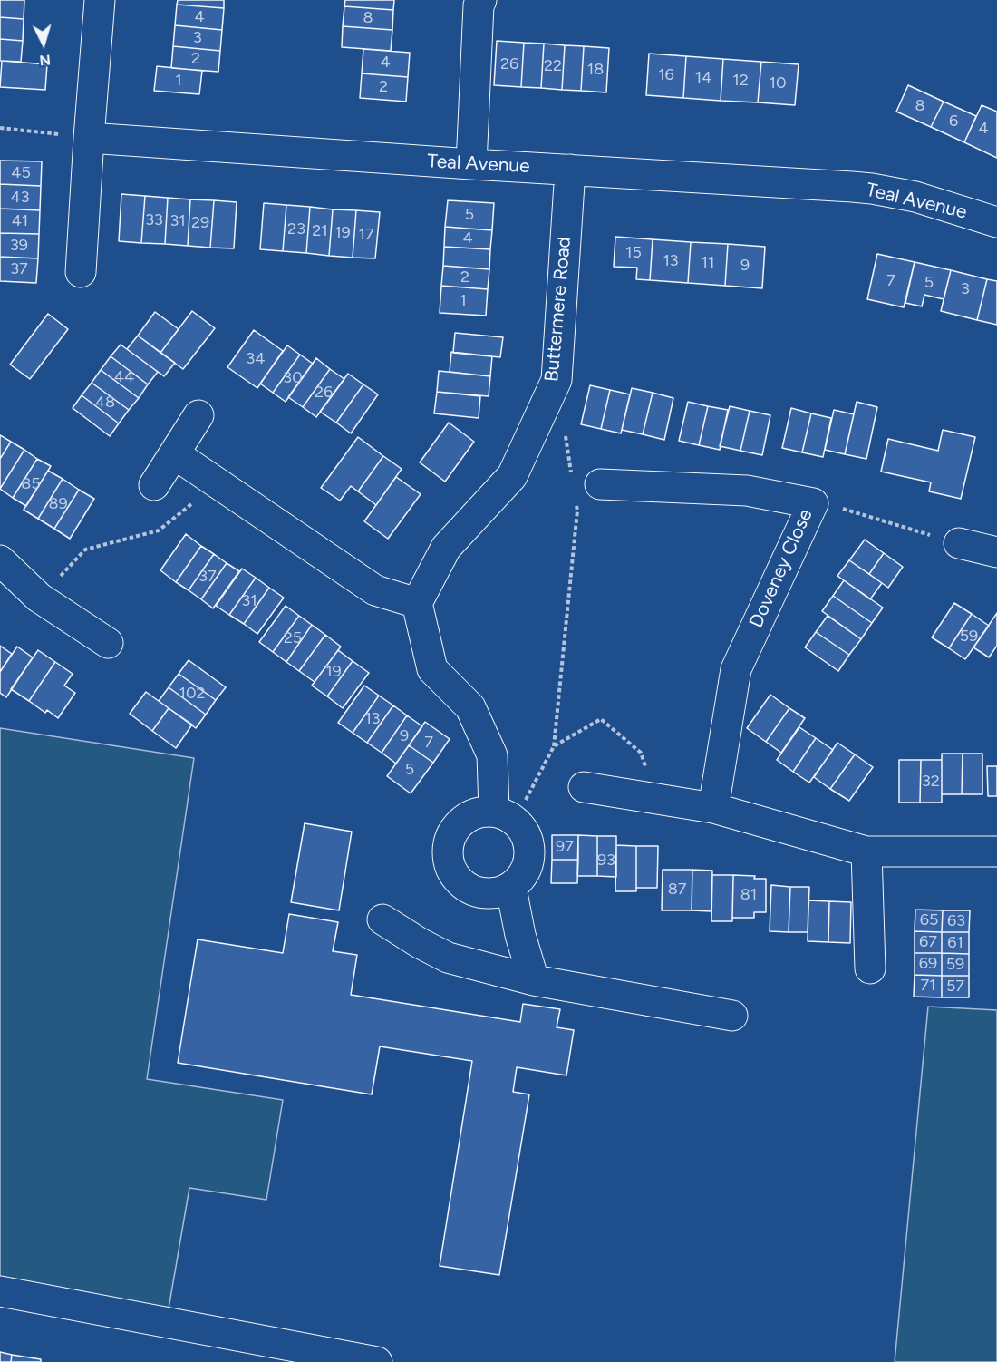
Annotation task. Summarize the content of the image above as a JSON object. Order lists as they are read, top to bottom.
{
  "streets": {
    "street": ["Teal Avenue", "Buttermere Road", "Doveney Close"]
  },
  "crossings": [
    ["Teal Avenue", "Buttermere Road"]
  ],
  "house_numbers": [
    "4",
    "8",
    "3",
    "2",
    "4",
    "26",
    "22",
    "18",
    "16",
    "14",
    "1",
    "12",
    "10",
    "2",
    "8",
    "6",
    "4",
    "45",
    "43",
    "5",
    "33",
    "41",
    "31",
    "29",
    "23",
    "21",
    "19",
    "17",
    "4",
    "39",
    "15",
    "13",
    "11",
    "9",
    "37",
    "2",
    "7",
    "5",
    "3",
    "1",
    "34",
    "44",
    "30",
    "26",
    "48",
    "85",
    "89",
    "37",
    "31",
    "59",
    "25",
    "19",
    "102",
    "13",
    "9",
    "7",
    "5",
    "32",
    "97",
    "93",
    "87",
    "81",
    "65",
    "63",
    "67",
    "61",
    "69",
    "59",
    "71",
    "57"
  ],
  "north": "bottom"
}
